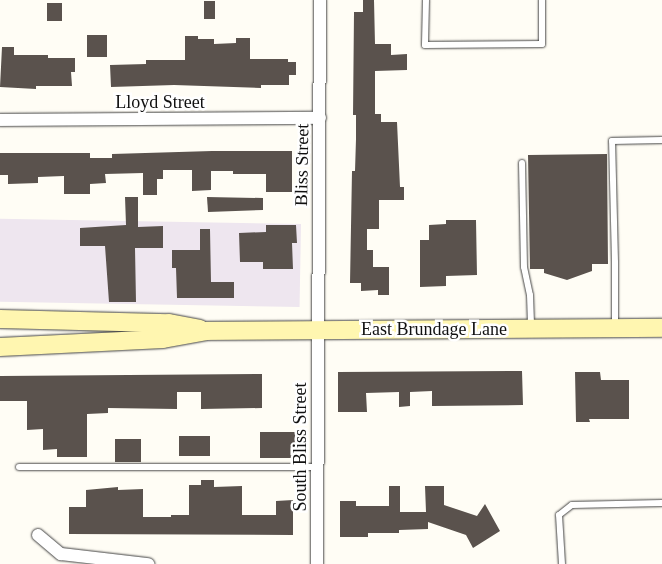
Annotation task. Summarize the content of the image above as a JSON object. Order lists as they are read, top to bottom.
{
  "streets": {
    "main road": ["East Brundage Lane"],
    "street": ["Lloyd Street", "Bliss Street", "South Bliss Street"]
  },
  "crossings": [
    ["Lloyd Street", "Bliss Street"],
    ["Bliss Street", "East Brundage Lane"],
    ["Bliss Street", "South Bliss Street"],
    ["East Brundage Lane", "South Bliss Street"]
  ]
}
